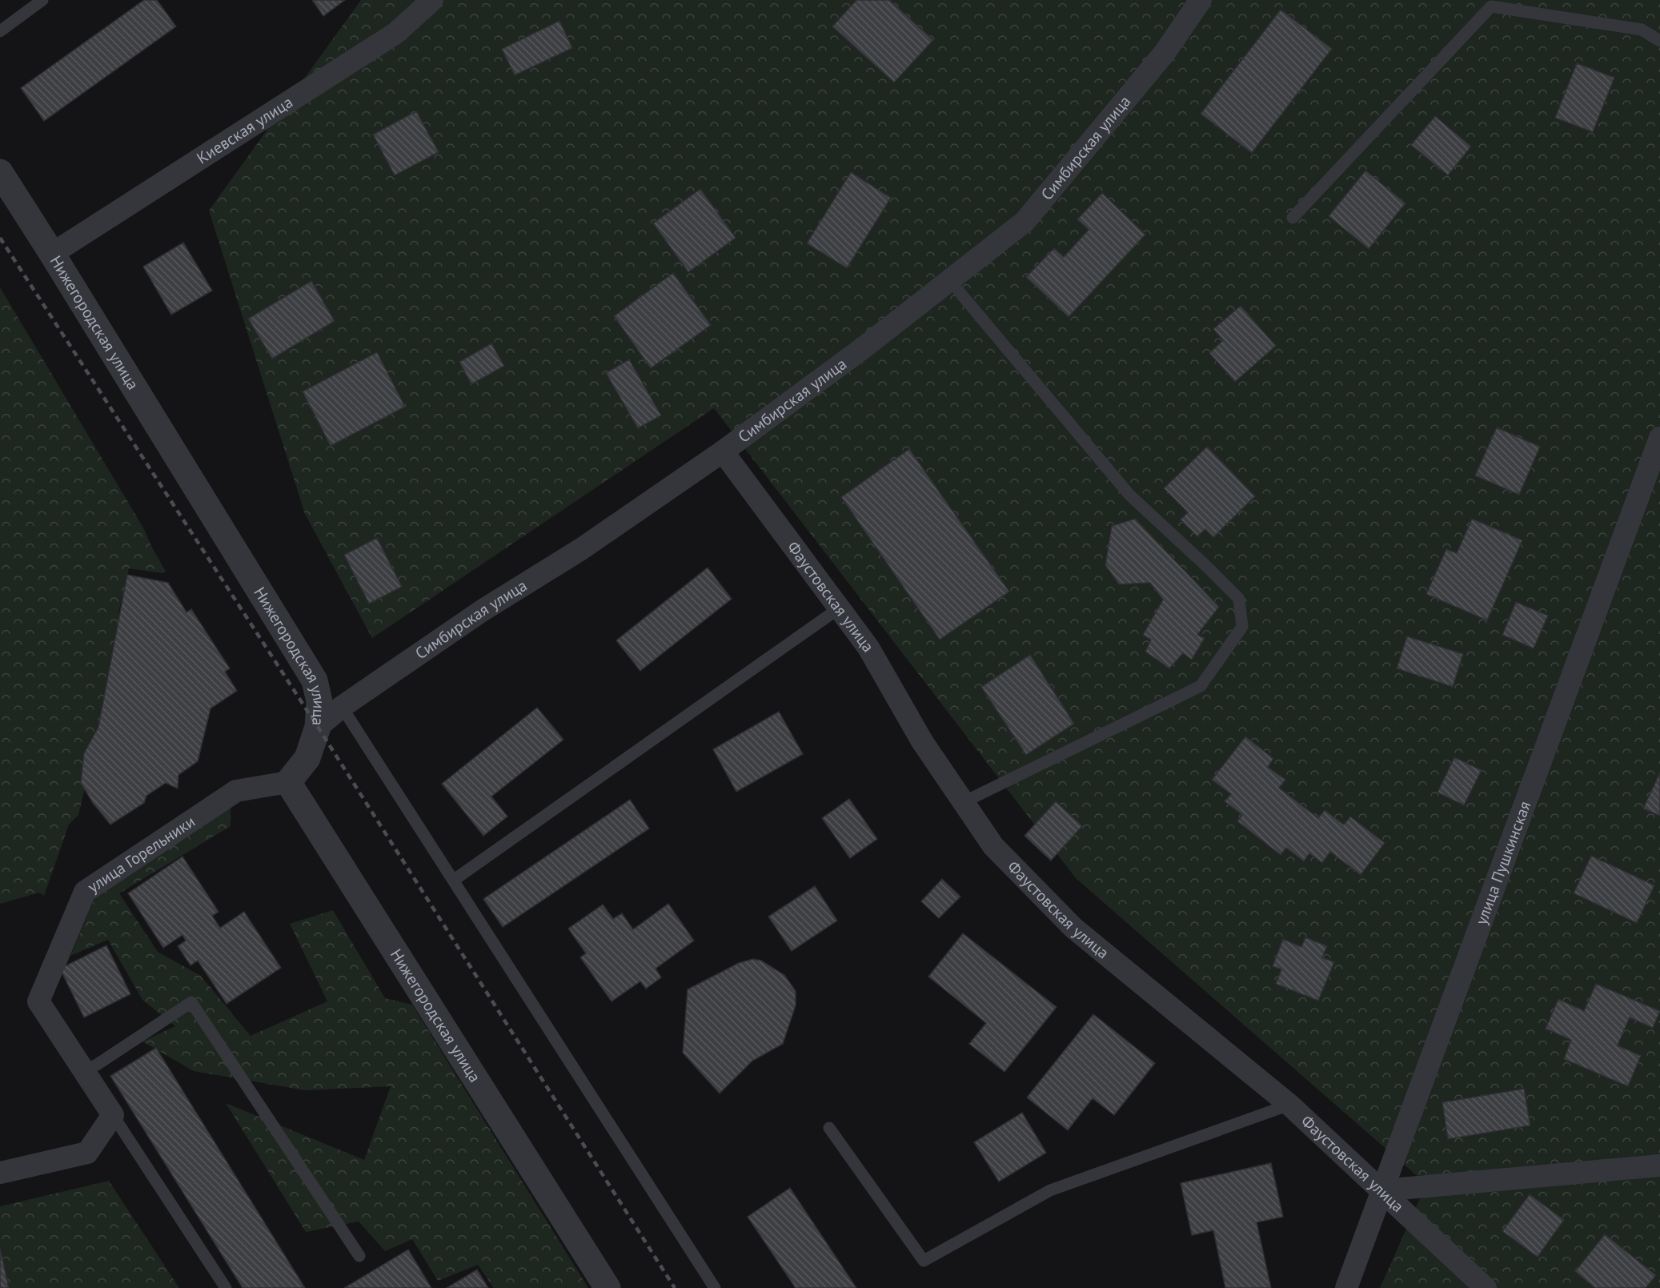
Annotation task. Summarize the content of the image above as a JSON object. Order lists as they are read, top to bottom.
{
  "streets": {
    "street": [
      "Киевская улица",
      "Симбирская улица",
      "Нижегородская улица",
      "Фаустовская улица",
      "улица Горельники",
      "улица Пушкинская"
    ]
  },
  "crossings": [
    ["Киевская улица", "Нижегородская улица"],
    ["Симбирская улица", "Нижегородская улица"],
    ["Симбирская улица", "Фаустовская улица"],
    ["Нижегородская улица", "улица Горельники"],
    ["Фаустовская улица", "улица Пушкинская"]
  ]
}
